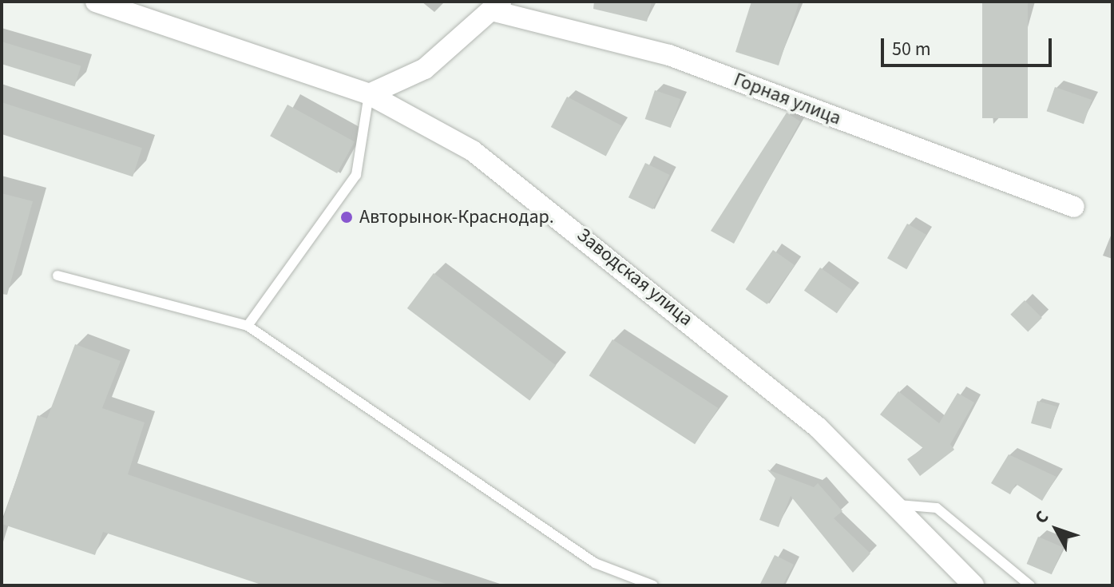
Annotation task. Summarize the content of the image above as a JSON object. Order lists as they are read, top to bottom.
{
  "streets": {
    "street": ["Горная улица", "Заводская улица"]
  },
  "crossings": [
    ["Горная улица", "Заводская улица"]
  ],
  "places": ["Авторынок-Краснодар."],
  "scale_bar": "50 m",
  "north": "top left"
}
